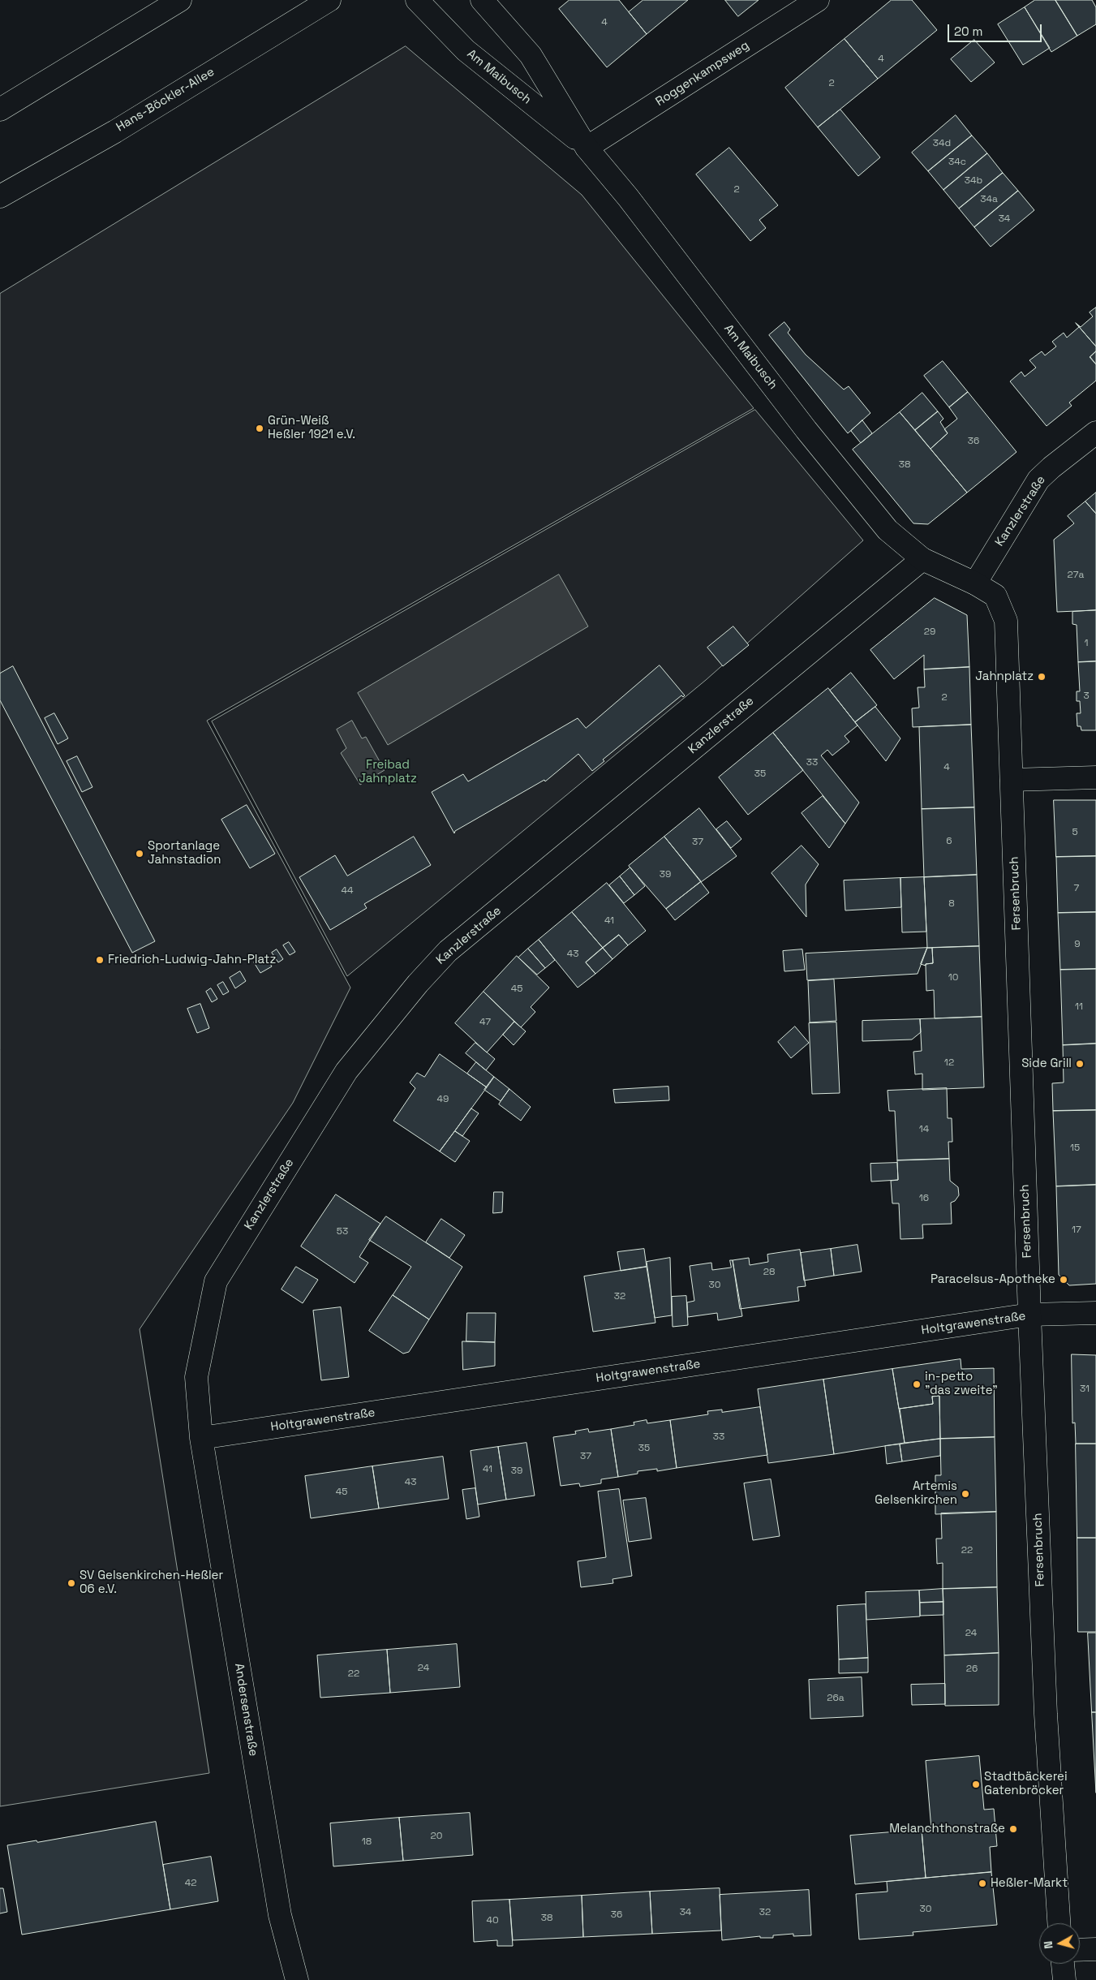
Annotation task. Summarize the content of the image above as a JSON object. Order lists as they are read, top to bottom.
{
  "streets": {
    "street": [
      "Roggenkampsweg",
      "Am Maibusch",
      "Hans-Böckler-Allee",
      "Kanzlerstraße",
      "Fersenbruch",
      "Holtgrawenstraße",
      "Andersenstraße"
    ]
  },
  "crossings": [
    ["Roggenkampsweg", "Am Maibusch"],
    ["Am Maibusch", "Kanzlerstraße"],
    ["Am Maibusch", "Fersenbruch"],
    ["Kanzlerstraße", "Fersenbruch"],
    ["Kanzlerstraße", "Holtgrawenstraße"],
    ["Kanzlerstraße", "Andersenstraße"],
    ["Fersenbruch", "Holtgrawenstraße"],
    ["Holtgrawenstraße", "Andersenstraße"]
  ],
  "parks": ["Freibad Jahnplatz"],
  "places": [
    "Grün-Weiß Heßler 1921 e.V.",
    "Jahnplatz",
    "Sportanlage Jahnstadion",
    "Friedrich-Ludwig-Jahn-Platz",
    "Side Grill",
    "Paracelsus-Apotheke",
    "in-petto \"das zweite\"",
    "Artemis Gelsenkirchen",
    "SV Gelsenkirchen-Heßler 06 e.V.",
    "Stadtbäckerei Gatenbröcker",
    "Melanchthonstraße",
    "Heßler-Markt"
  ],
  "house_numbers": [
    "4",
    "4",
    "2",
    "34d",
    "34c",
    "34b",
    "2",
    "34a",
    "34",
    "36",
    "38",
    "27a",
    "29",
    "1",
    "3",
    "2",
    "33",
    "4",
    "35",
    "5",
    "6",
    "37",
    "39",
    "7",
    "44",
    "8",
    "41",
    "9",
    "43",
    "10",
    "45",
    "11",
    "47",
    "12",
    "49",
    "14",
    "15",
    "16",
    "17",
    "53",
    "28",
    "30",
    "32",
    "31",
    "33",
    "35",
    "37",
    "41",
    "39",
    "43",
    "45",
    "22",
    "24",
    "24",
    "26",
    "22",
    "26a",
    "20",
    "18",
    "42",
    "30",
    "34",
    "32",
    "36",
    "38",
    "40"
  ],
  "scale_bar": "20 m",
  "north": "left"
}
